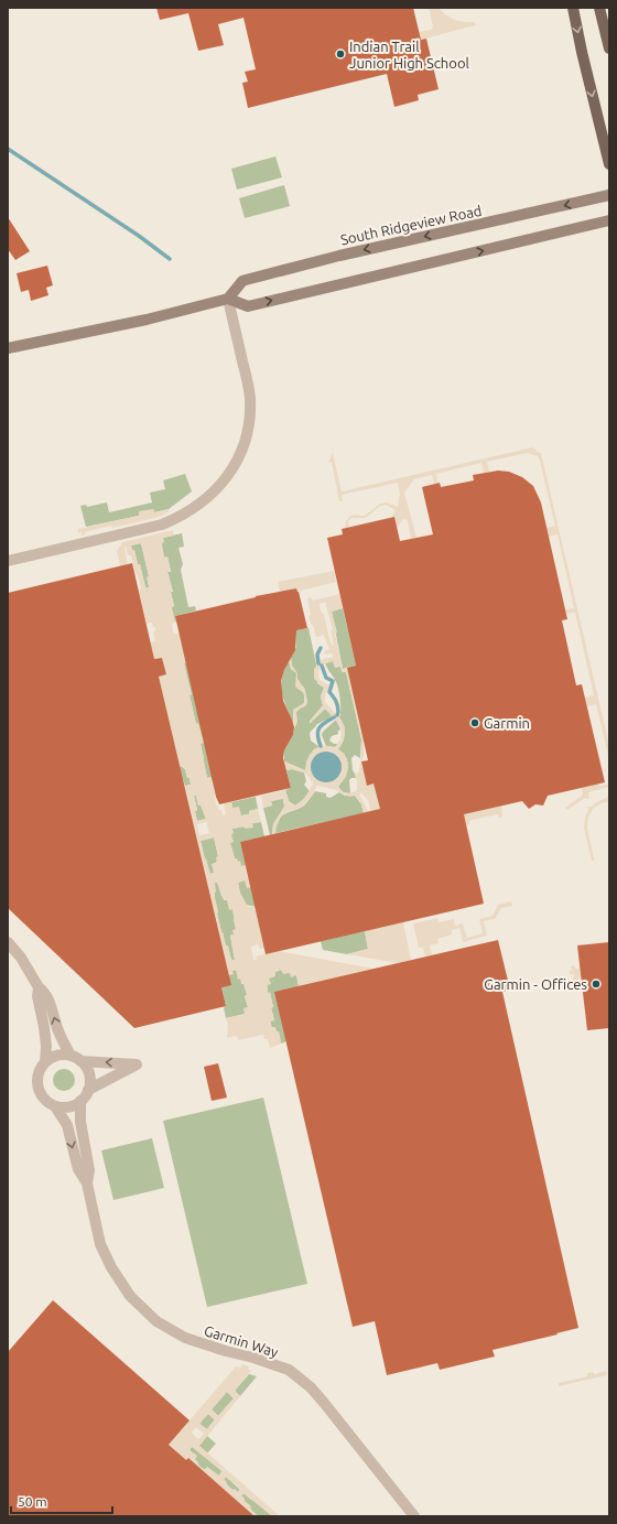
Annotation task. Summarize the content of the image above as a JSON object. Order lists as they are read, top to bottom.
{
  "streets": {
    "main road": ["South Ridgeview Road"],
    "street": ["Garmin Way"]
  },
  "places": ["Indian Trail Junior High School", "Garmin", "Garmin - Offices"],
  "scale_bar": "50 m"
}
